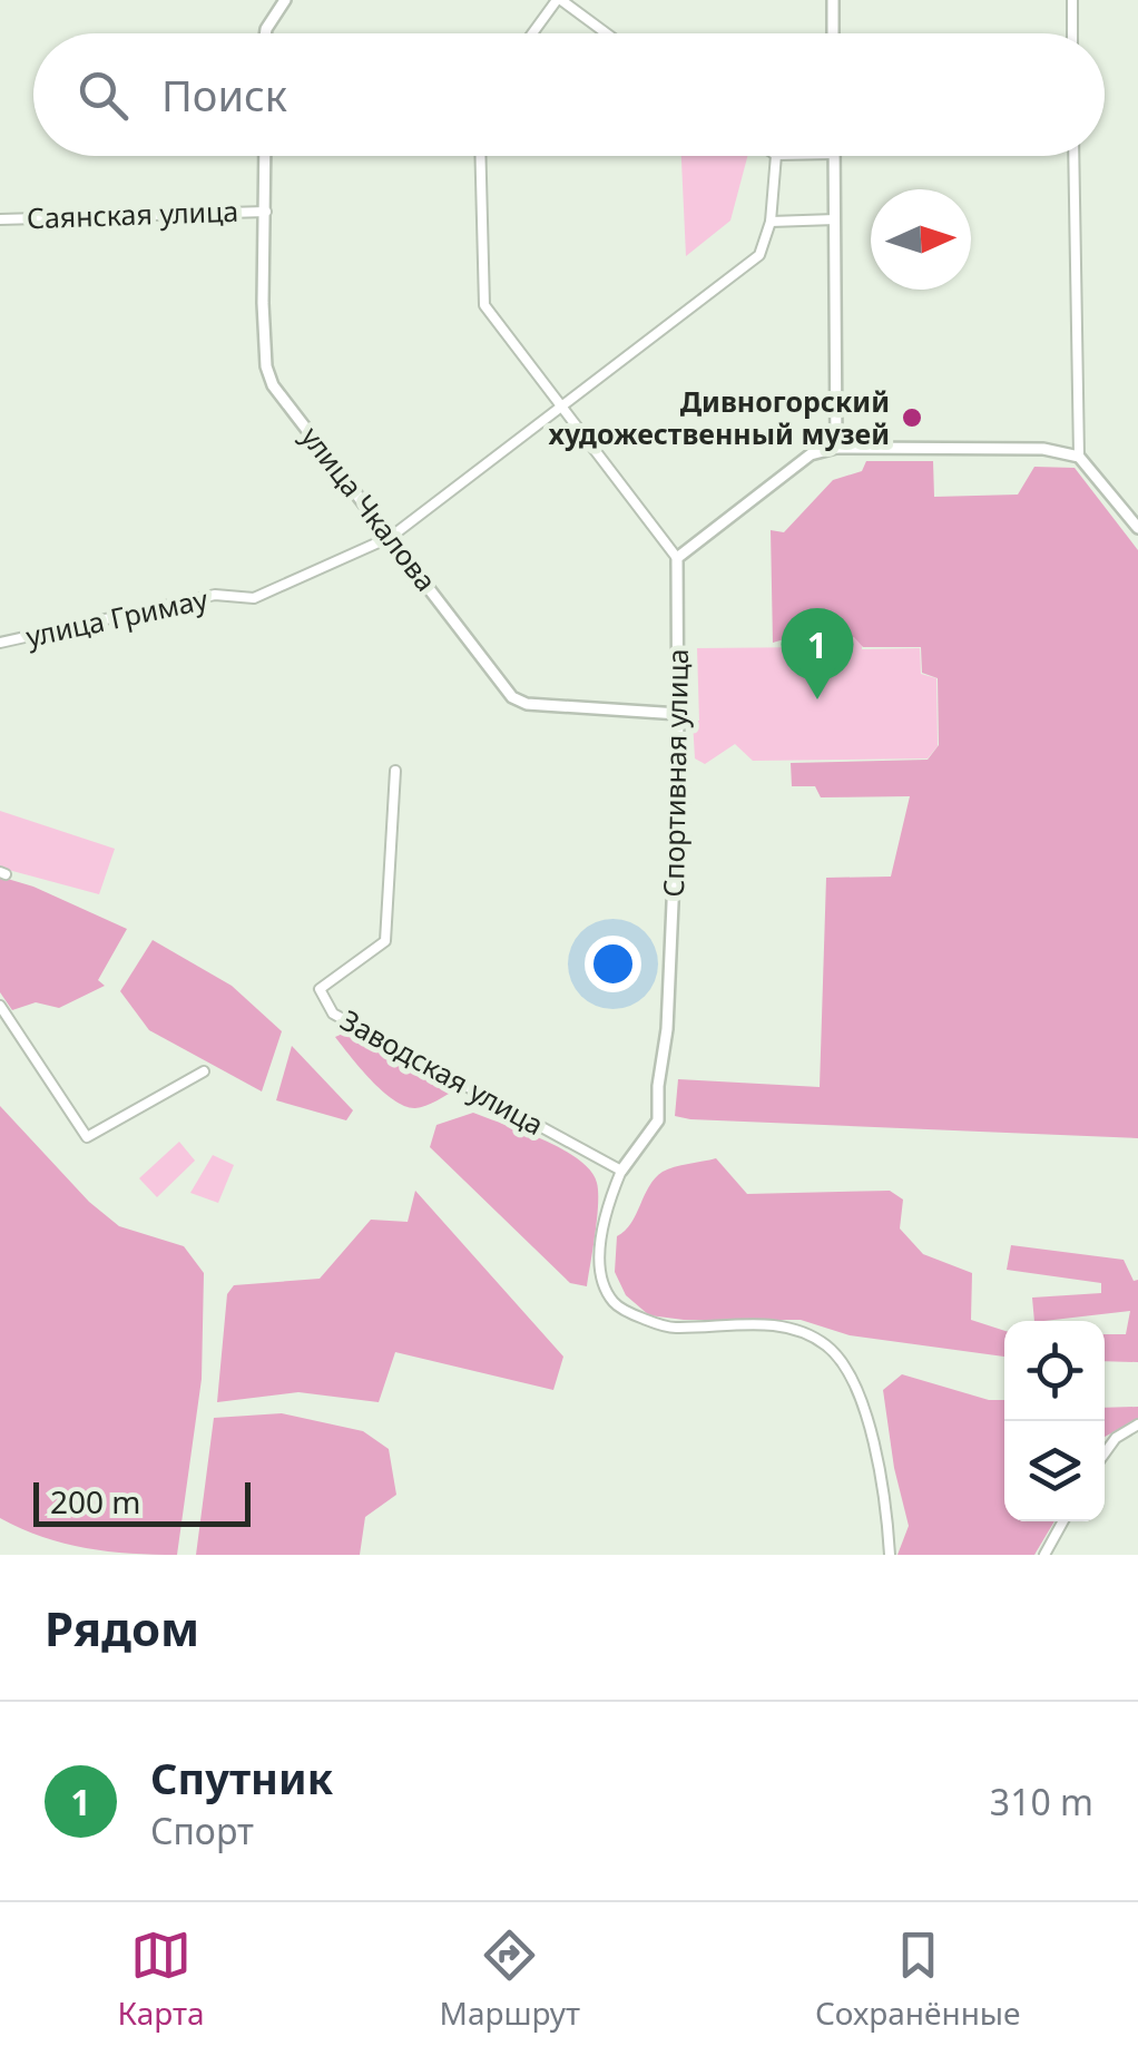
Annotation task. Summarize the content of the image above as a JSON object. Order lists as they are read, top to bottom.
{
  "streets": {
    "main road": ["улица Чкалова", "Спортивная улица"],
    "street": ["Саянская улица", "улица Гримау", "Заводская улица"]
  },
  "crossings": [
    ["Саянская улица", "улица Чкалова"],
    ["улица Чкалова", "улица Гримау"],
    ["улица Чкалова", "Спортивная улица"],
    ["Спортивная улица", "Заводская улица"]
  ],
  "places": ["Дивногорский художественный музей"],
  "scale_bar": "200 m",
  "north": "right",
  "page": {
    "search": "Поиск",
    "pins": "1",
    "scale": "200 m",
    "heading": "Рядом",
    "list": [
      {
        "mark": "1",
        "name": "Спутник",
        "note": "Спорт",
        "value": "310 m"
      }
    ],
    "nav": ["Карта", "Маршрут", "Сохранённые"]
  }
}
